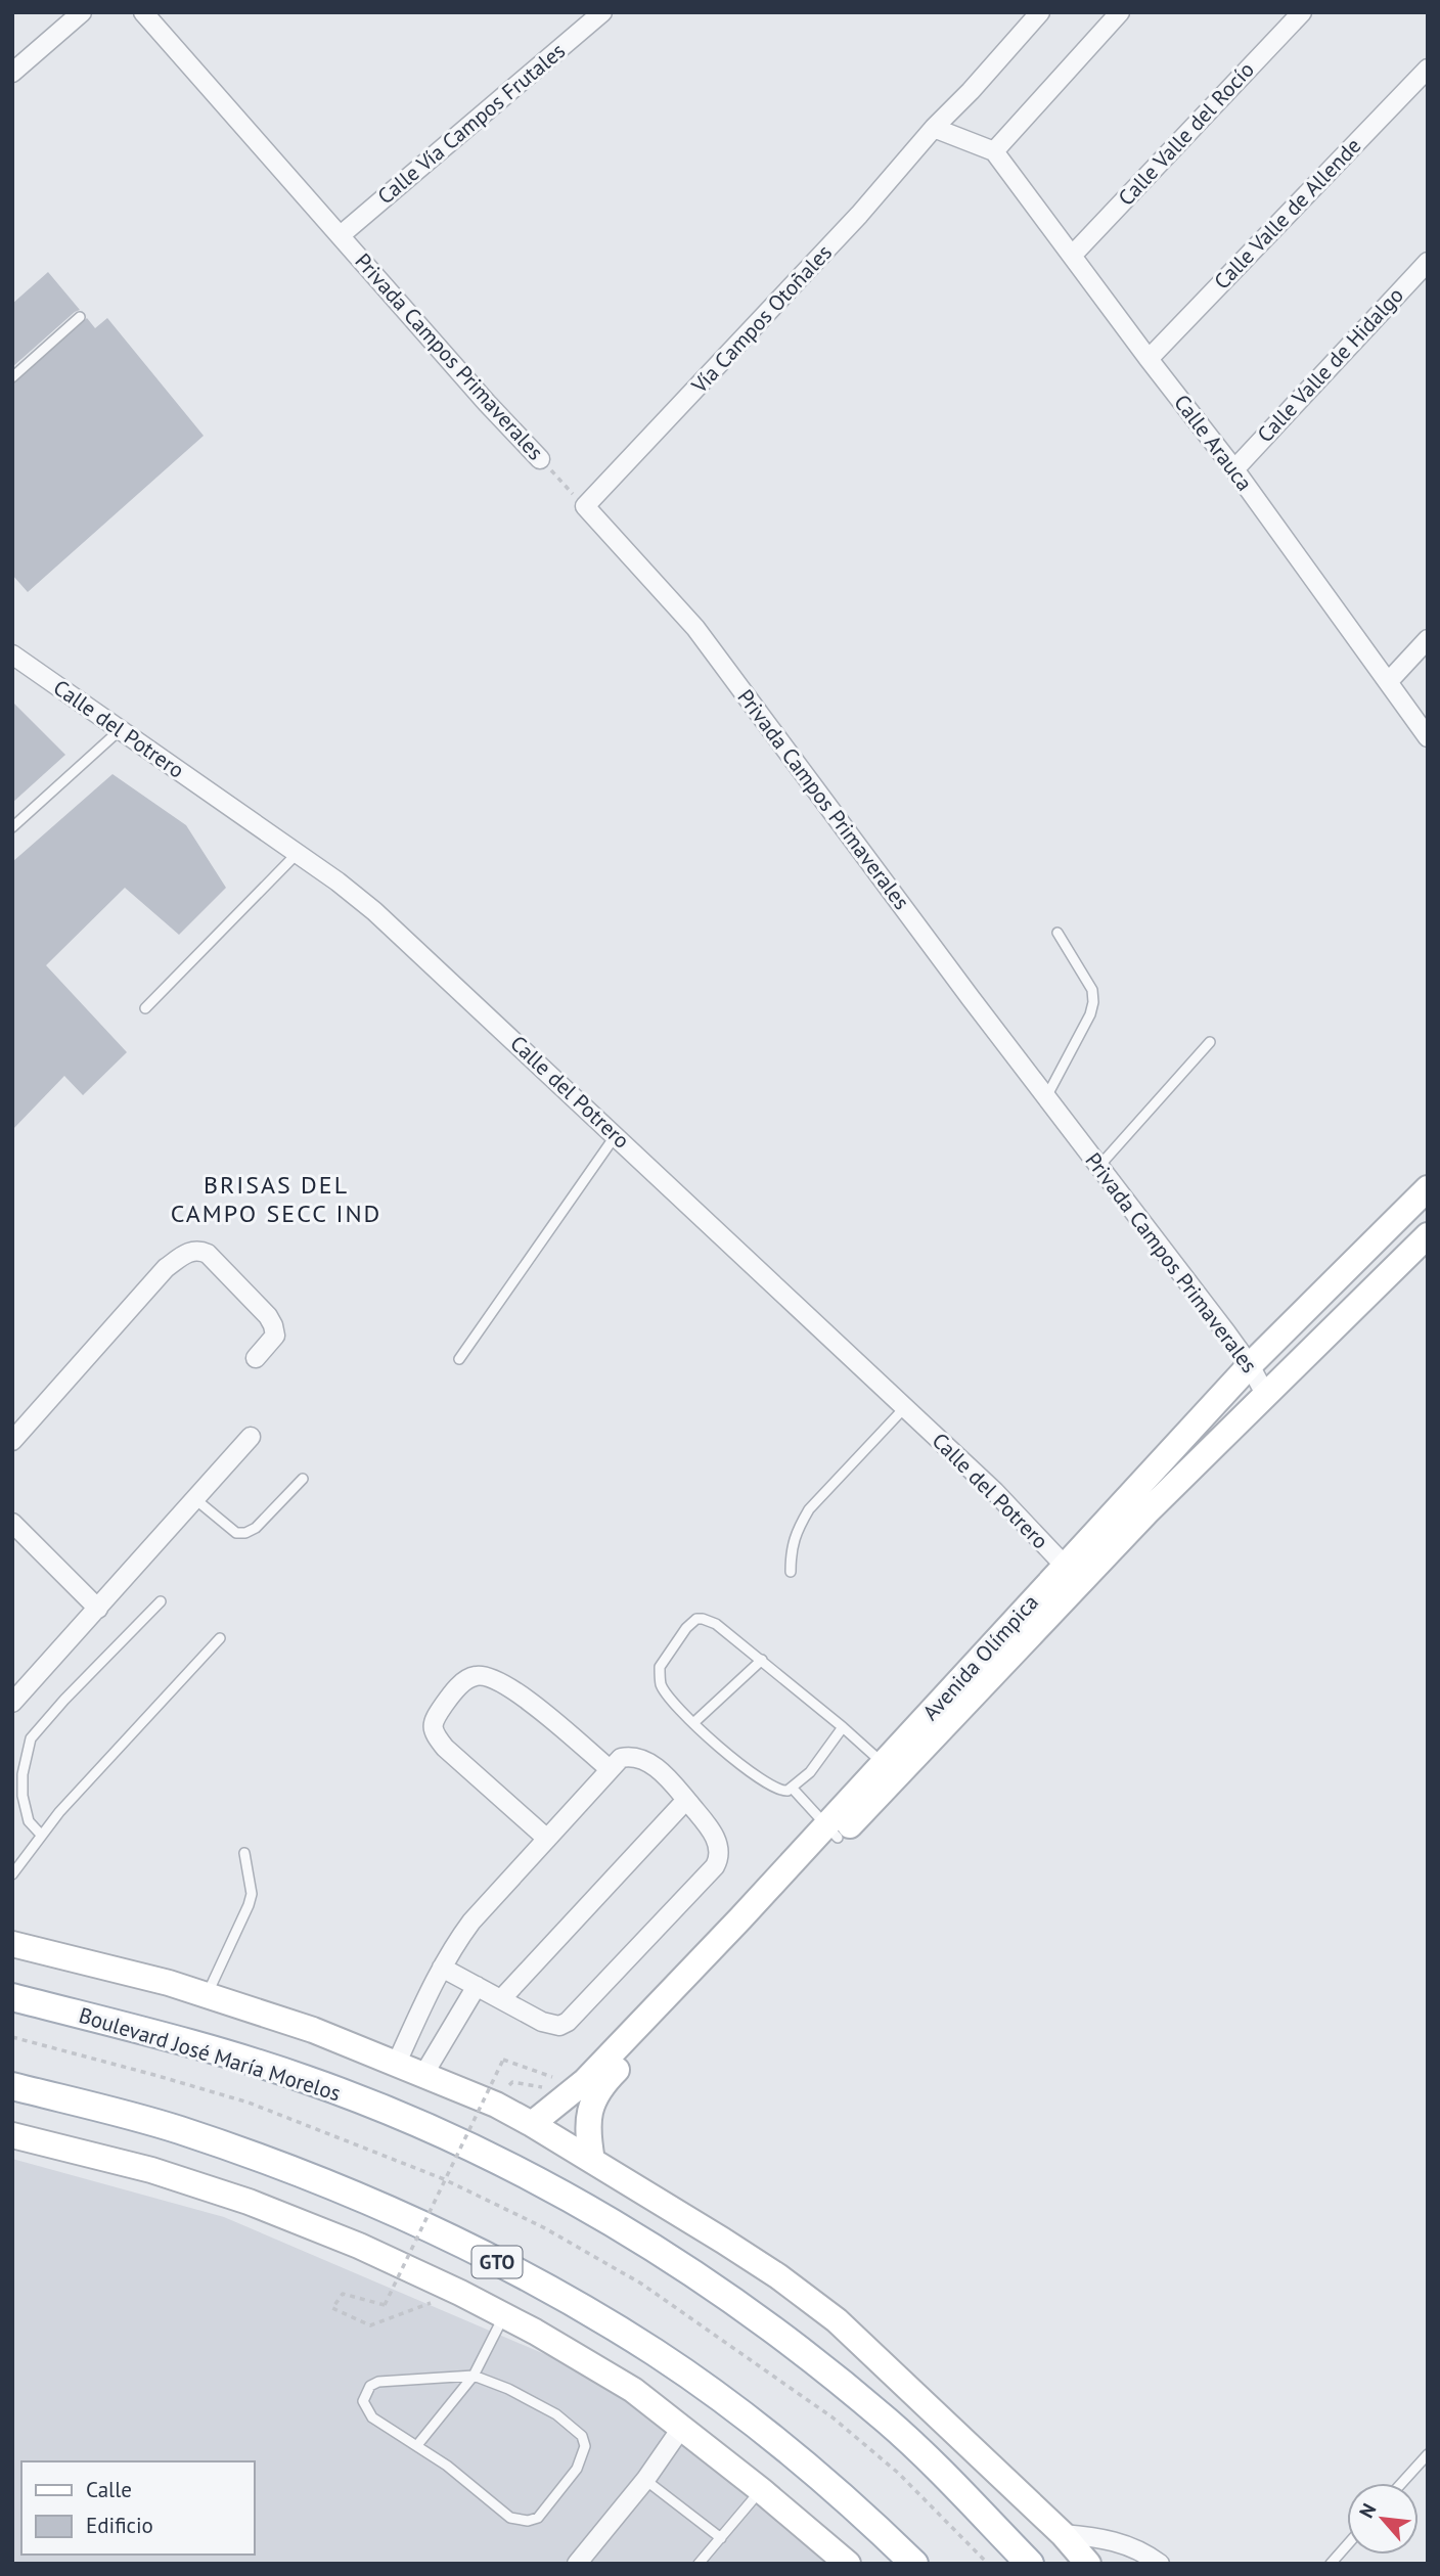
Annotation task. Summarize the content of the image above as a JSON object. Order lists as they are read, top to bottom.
{
  "streets": {
    "main road": ["Boulevard José María Morelos", "GTO"],
    "street": [
      "Calle Vía Campos Frutales",
      "Calle Valle del Rocío",
      "Calle Valle de Allende",
      "Vía Campos Otoñales",
      "Privada Campos Primaverales",
      "Calle Valle de Hidalgo",
      "Calle Arauca",
      "Calle del Potrero",
      "Avenida Olímpica"
    ]
  },
  "crossings": [
    ["Calle Vía Campos Frutales", "Privada Campos Primaverales"],
    ["Calle Valle del Rocío", "Calle Arauca"],
    ["Calle Valle de Allende", "Calle Arauca"],
    ["Vía Campos Otoñales", "Privada Campos Primaverales"],
    ["Privada Campos Primaverales", "Avenida Olímpica"],
    ["Calle Valle de Hidalgo", "Calle Arauca"],
    ["Calle del Potrero", "Avenida Olímpica"]
  ],
  "districts": ["BRISAS DEL CAMPO SECC IND"],
  "legend": ["Calle", "Edificio"],
  "north": "top left"
}
